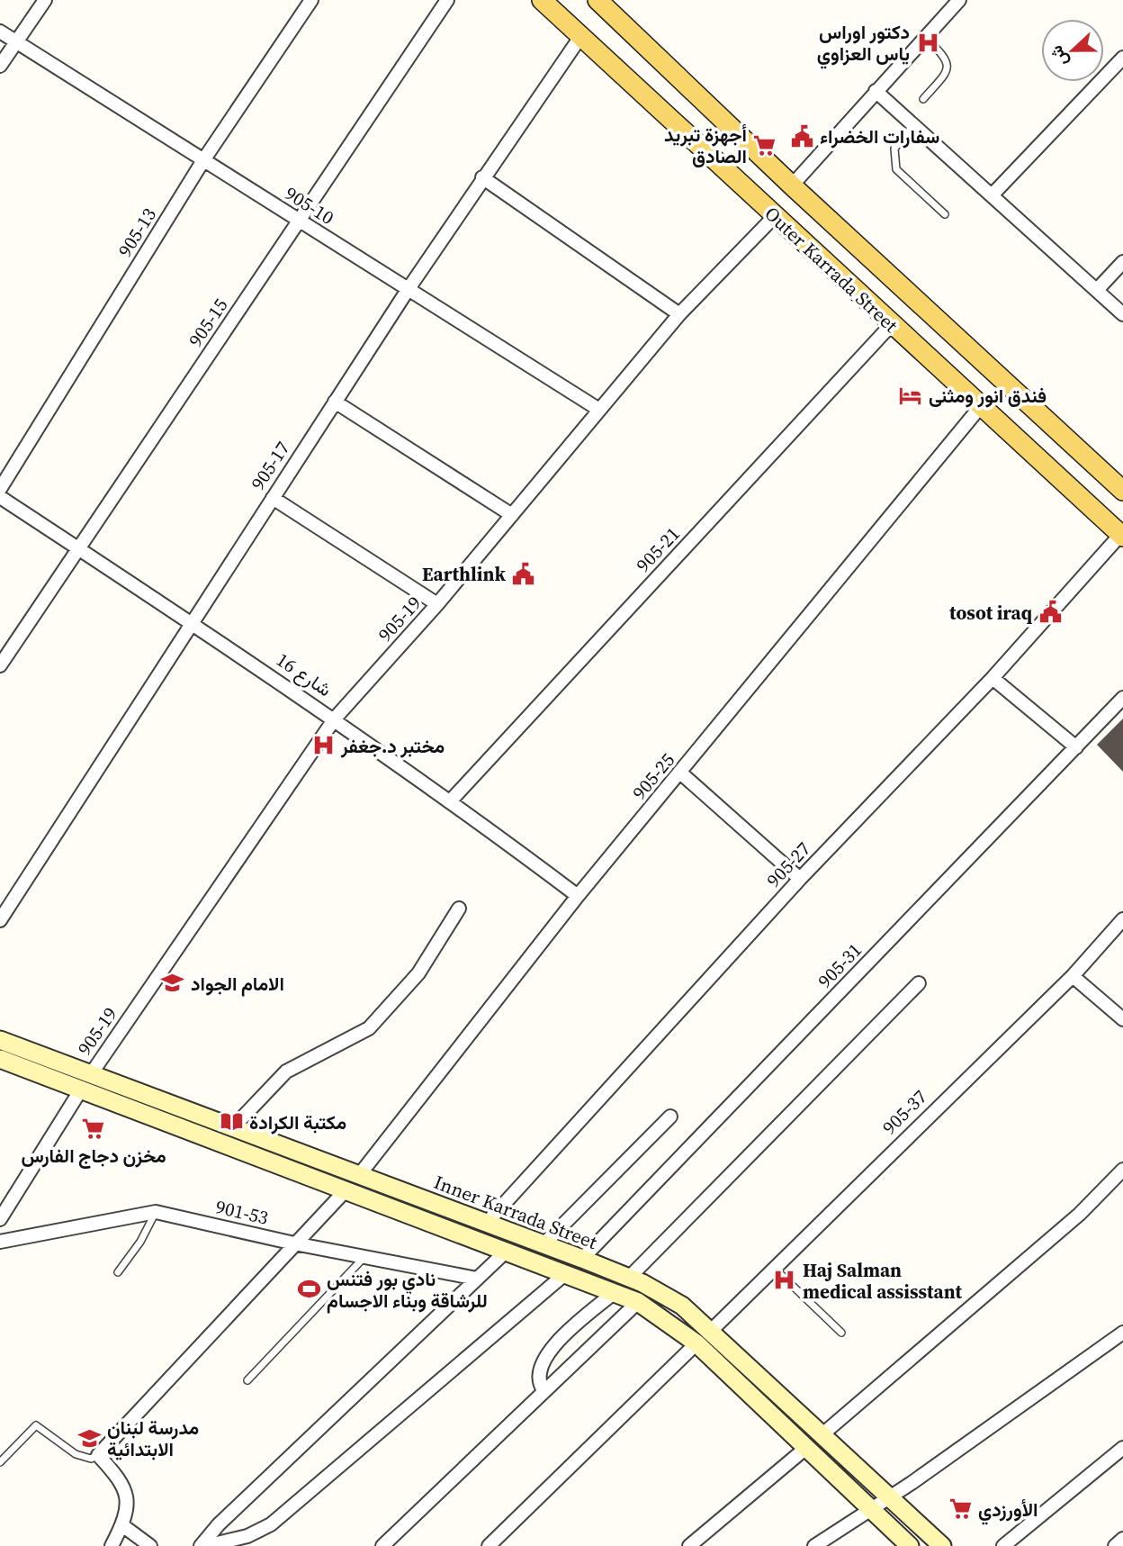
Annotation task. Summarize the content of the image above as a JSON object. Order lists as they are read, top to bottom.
{
  "streets": {
    "main road": ["Outer Karrada Street", "Inner Karrada Street"],
    "street": [
      "905-10",
      "905-13",
      "905-15",
      "905-17",
      "905-21",
      "905-19",
      "شارع 16",
      "905-25",
      "905-27",
      "905-31",
      "905-37",
      "901-53"
    ]
  },
  "crossings": [
    ["905-10", "905-13"],
    ["905-10", "905-15"],
    ["905-10", "905-17"],
    ["905-10", "905-19"],
    ["Outer Karrada Street", "905-17"],
    ["Outer Karrada Street", "905-21"],
    ["Outer Karrada Street", "905-19"],
    ["Outer Karrada Street", "905-25"],
    ["Outer Karrada Street", "905-27"],
    ["905-15", "شارع 16"],
    ["905-17", "شارع 16"],
    ["905-21", "شارع 16"],
    ["905-19", "شارع 16"],
    ["905-19", "Inner Karrada Street"],
    ["شارع 16", "905-25"],
    ["905-25", "Inner Karrada Street"],
    ["905-27", "Inner Karrada Street"],
    ["905-31", "Inner Karrada Street"],
    ["905-37", "Inner Karrada Street"]
  ],
  "places": {
    "hospital": ["دكتور اوراس ياس العزاوي", "مختبر د.جغفر", "Haj Salman medical assisstant"],
    "public building": ["سفارات الخضراء", "Earthlink", "tosot iraq"],
    "supermarket": ["أجهزة تبريد الصادق", "مخزن دجاج الفارس", "الأورزدي"],
    "hotel": ["فندق انور ومثنى"],
    "school or university": ["الامام الجواد", "مدرسة لبنان الابتدائية"],
    "library": ["مكتبة الكرادة"],
    "sports": ["نادي بور فتنس للرشاقة وبناء الاجسام"]
  },
  "north": "left"
}
